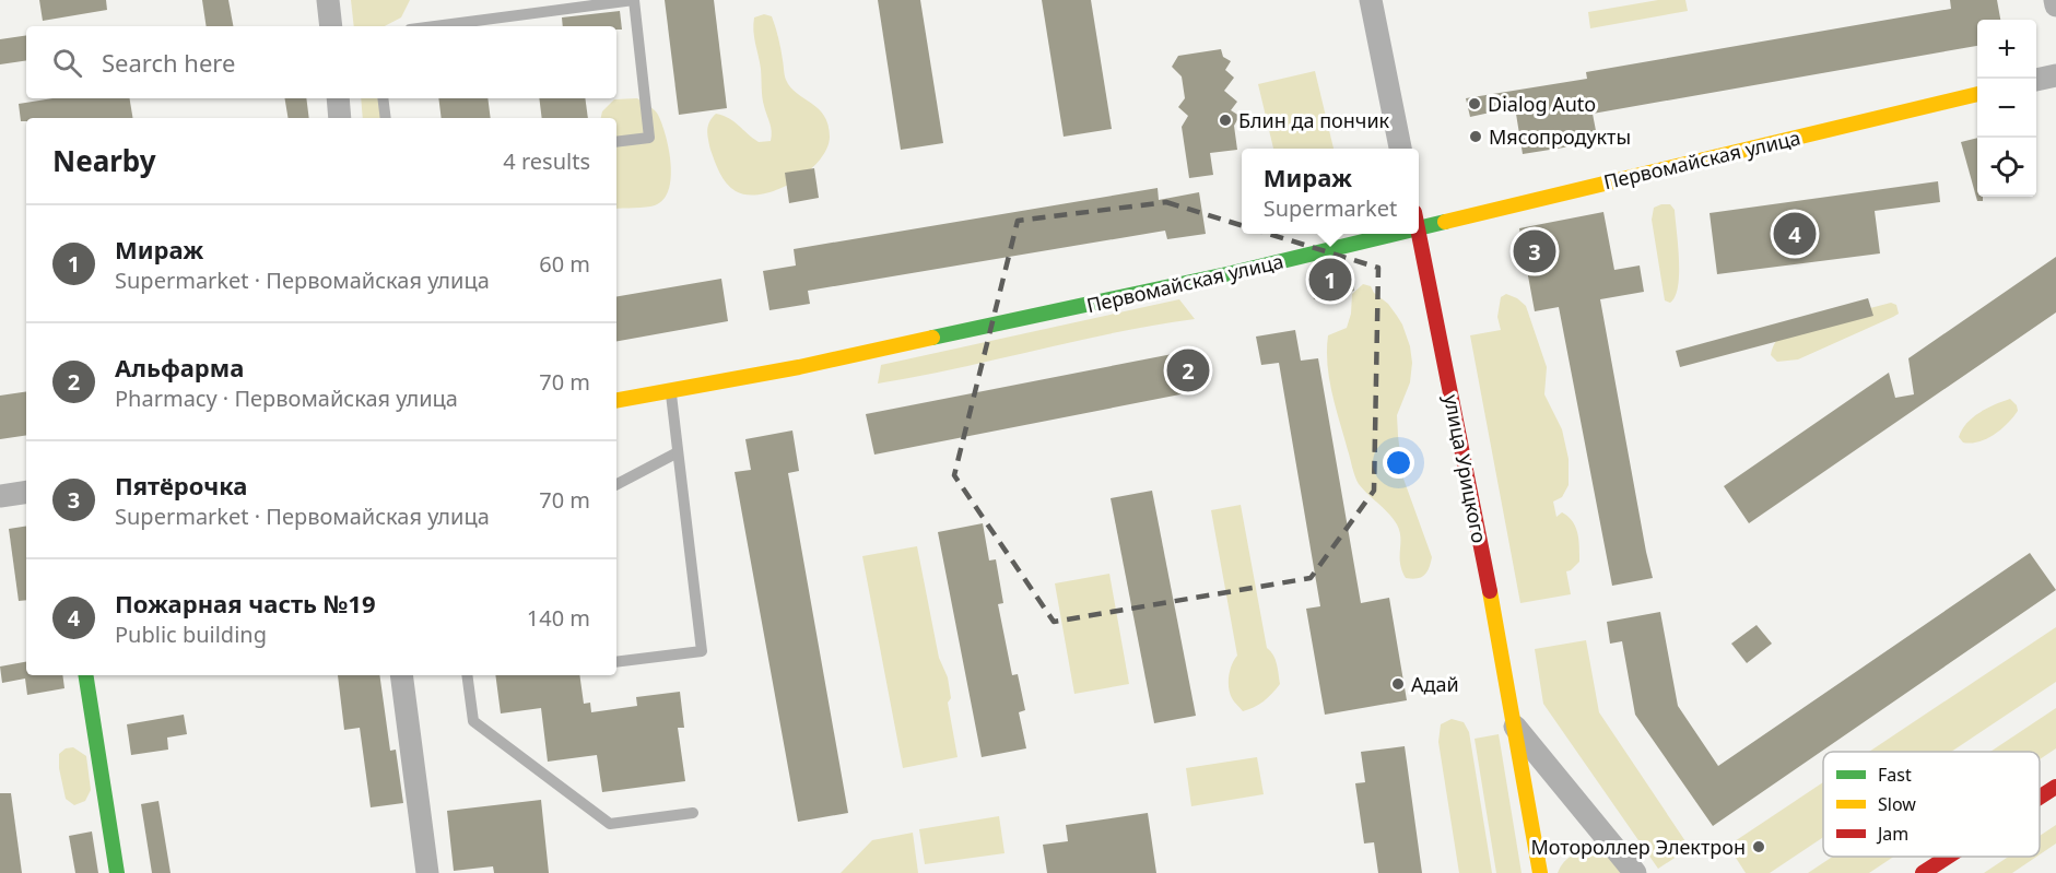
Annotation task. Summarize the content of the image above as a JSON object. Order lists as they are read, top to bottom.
{
  "streets": {
    "street": ["Первомайская улица", "улица Урицкого"]
  },
  "places": [
    "Dialog Auto",
    "Блин да пончик",
    "Мясопродукты",
    "Адай",
    "Мотороллер Электрон"
  ],
  "legend": ["Fast", "Slow", "Jam"],
  "page": {
    "map_buttons": ["+", "−"],
    "search": "Search here",
    "heading": ["Nearby", "4 results"],
    "popup": ["Мираж", "Supermarket"],
    "list": [
      {
        "mark": "1",
        "name": "Мираж",
        "note": "Supermarket · Первомайская улица",
        "value": "60 m"
      },
      {
        "mark": "2",
        "name": "Альфарма",
        "note": "Pharmacy · Первомайская улица",
        "value": "70 m"
      },
      {
        "mark": "3",
        "name": "Пятёрочка",
        "note": "Supermarket · Первомайская улица",
        "value": "70 m"
      },
      {
        "mark": "4",
        "name": "Пожарная часть №19",
        "note": "Public building",
        "value": "140 m"
      }
    ],
    "pins": [
      "4",
      "3",
      "1",
      "2"
    ]
  }
}
